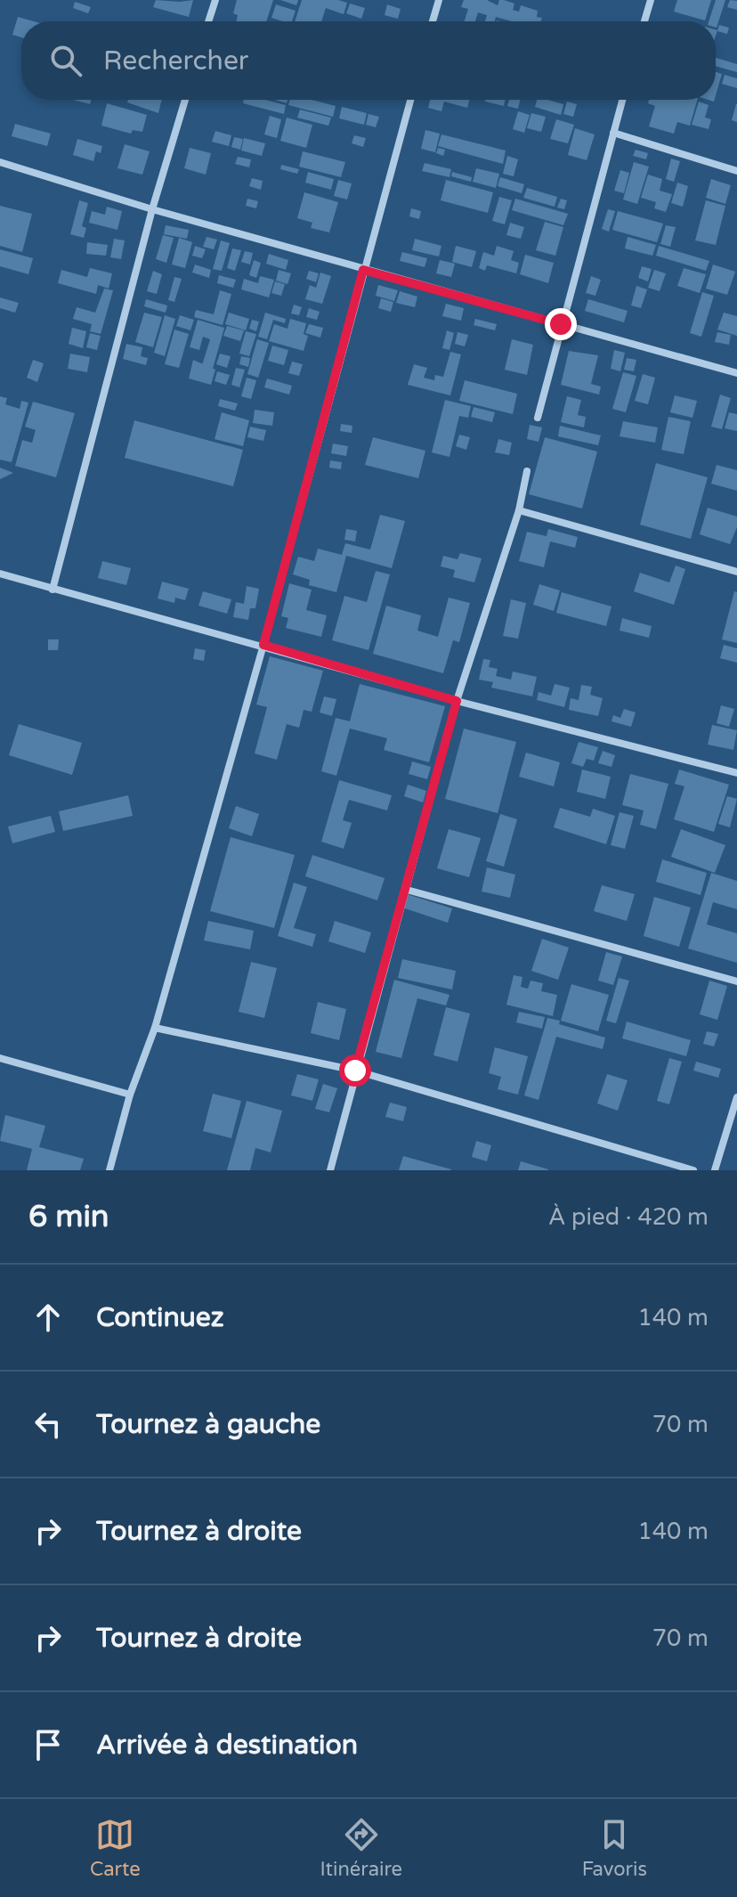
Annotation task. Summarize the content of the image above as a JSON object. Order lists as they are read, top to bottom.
{
  "page": {
    "search": "Rechercher",
    "heading": ["6 min", "À pied · 420 m"],
    "list": [
      ["Continuez", "140 m"],
      ["Tournez à gauche", "70 m"],
      ["Tournez à droite", "140 m"],
      ["Tournez à droite", "70 m"],
      "Arrivée à destination"
    ],
    "nav": ["Carte", "Itinéraire", "Favoris"]
  }
}
